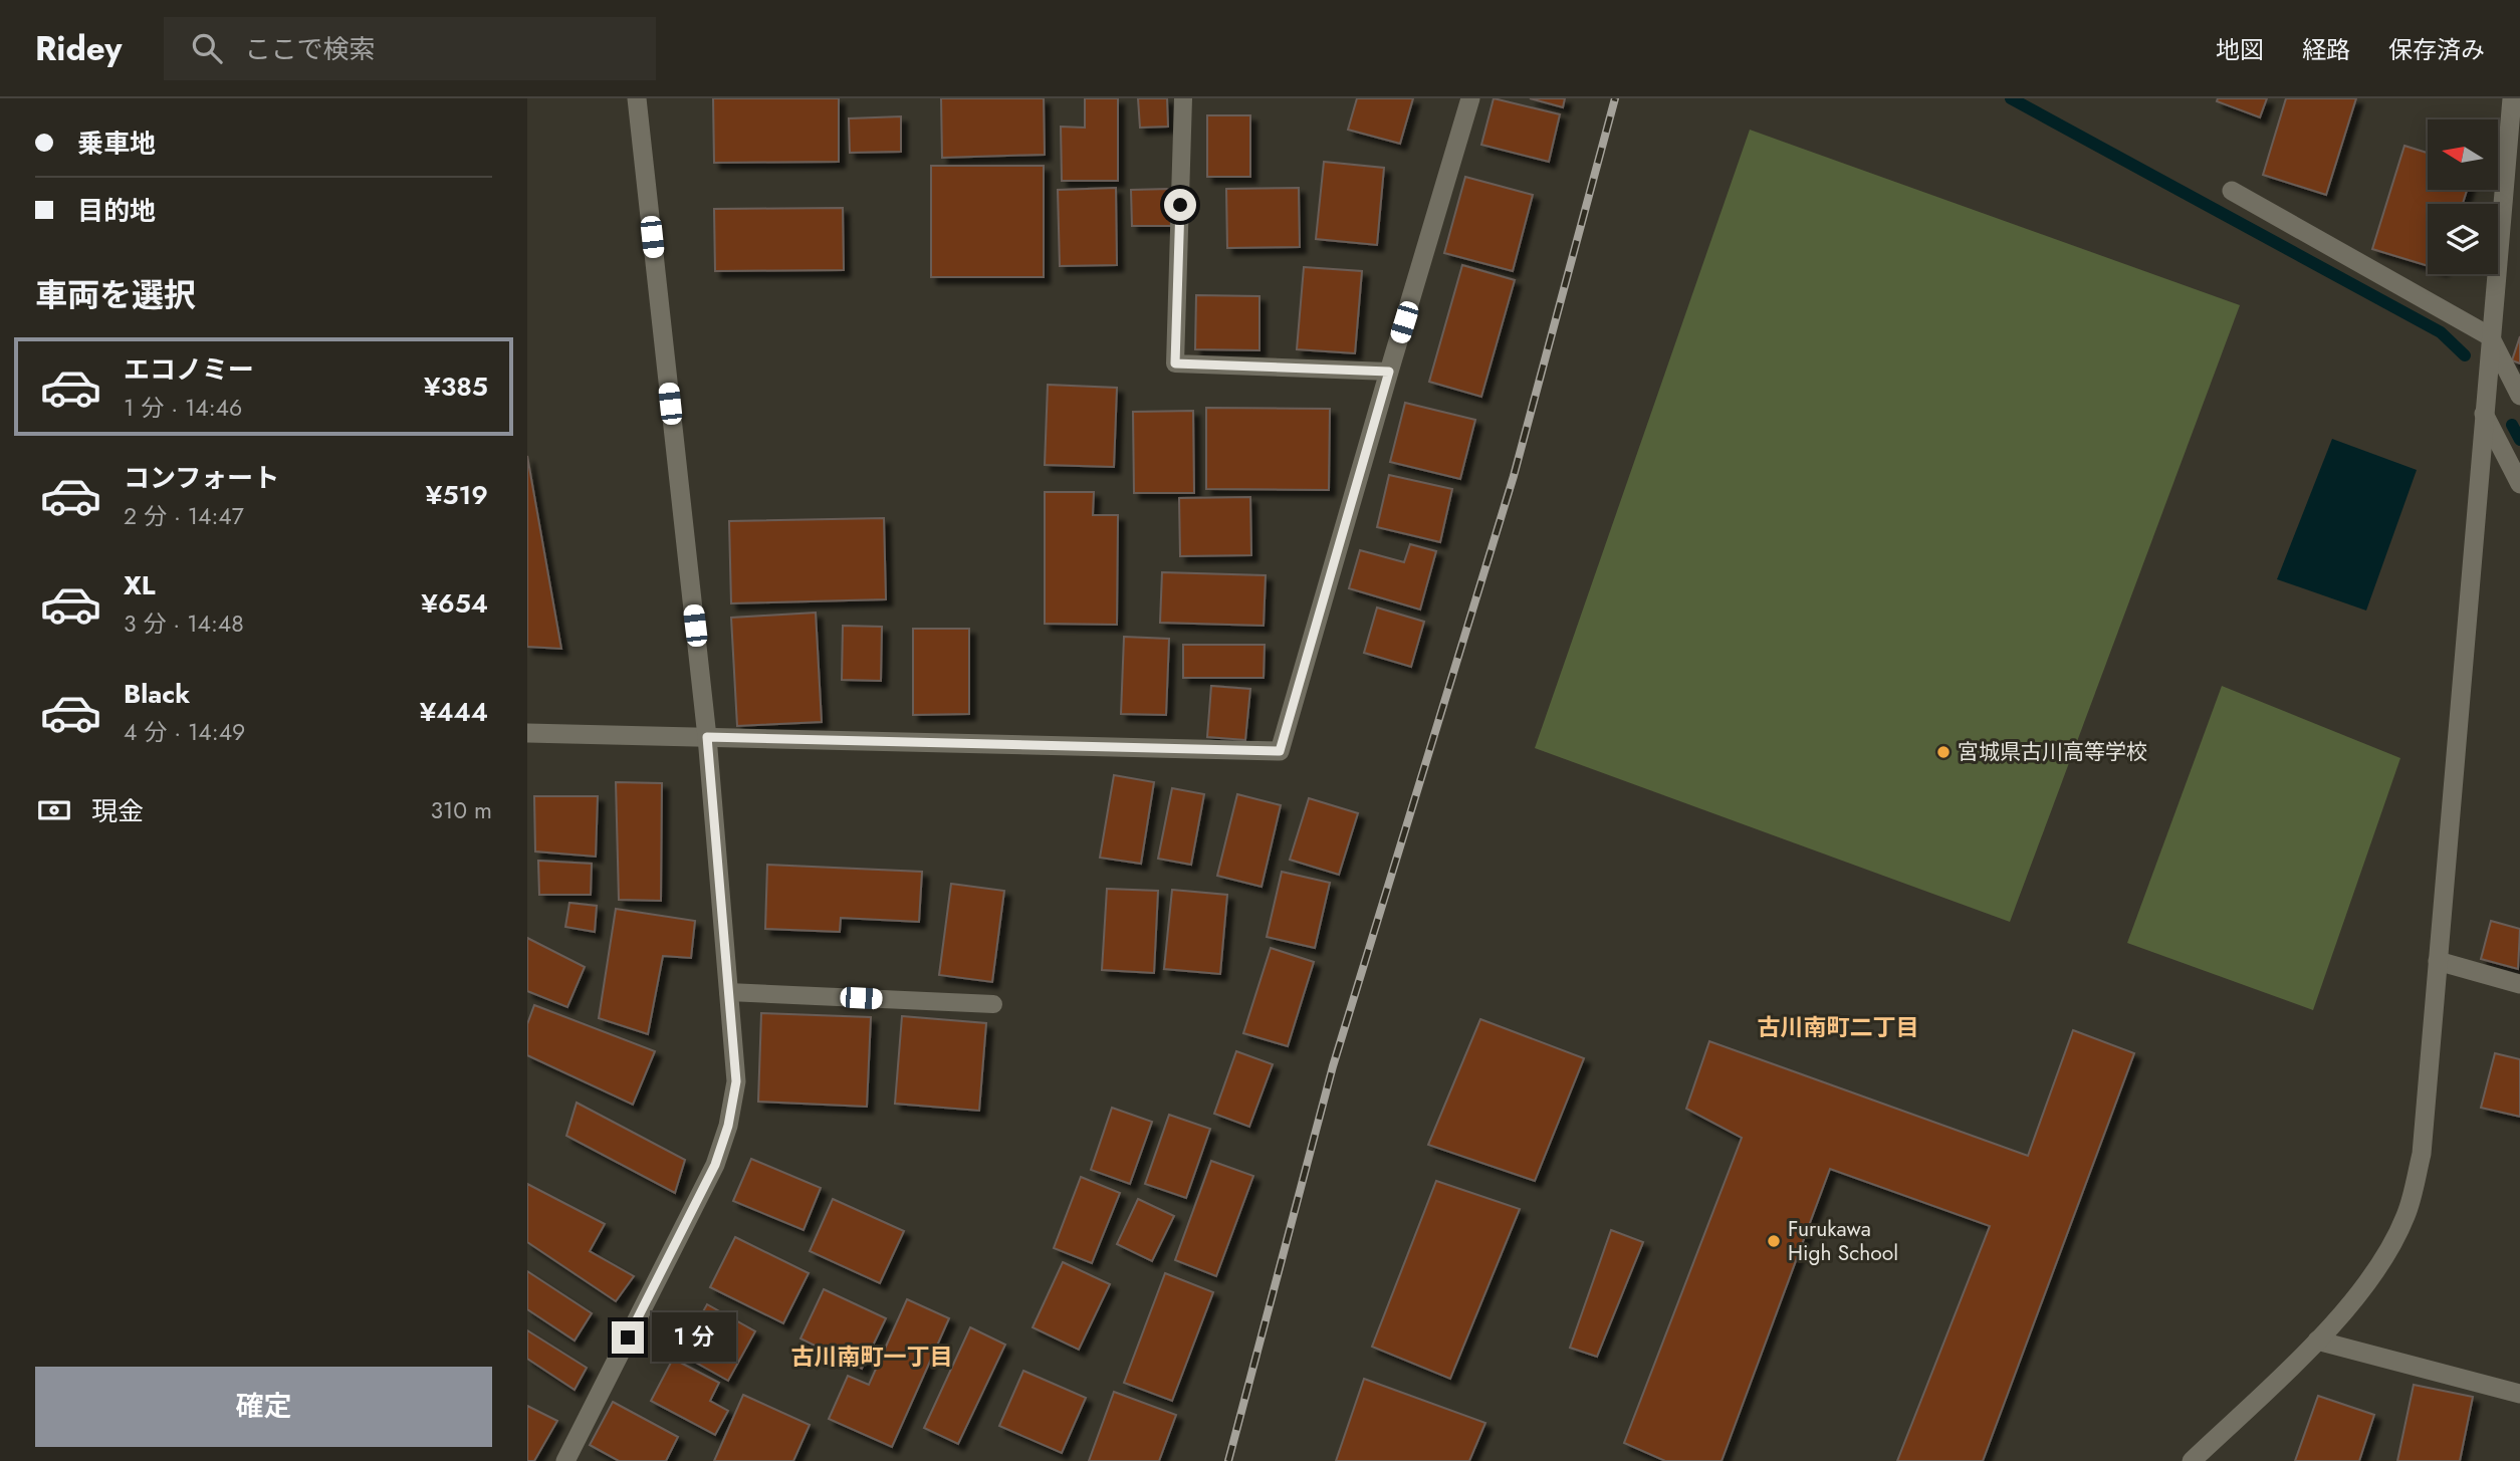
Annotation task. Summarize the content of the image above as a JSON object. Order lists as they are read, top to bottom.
{
  "districts": ["古川南町二丁目", "古川南町一丁目"],
  "places": ["宮城県古川高等学校", "Furukawa High School"],
  "north": "left",
  "page": {
    "header": "Ridey",
    "search": "ここで検索",
    "nav": ["地図", "経路", "保存済み"],
    "banner": ["乗車地", "目的地"],
    "heading": "車両を選択",
    "list": [
      {
        "name": "エコノミー",
        "note": "1 分 · 14:46",
        "value": "¥385"
      },
      {
        "name": "コンフォート",
        "note": "2 分 · 14:47",
        "value": "¥519"
      },
      {
        "name": "XL",
        "note": "3 分 · 14:48",
        "value": "¥654"
      },
      {
        "name": "Black",
        "note": "4 分 · 14:49",
        "value": "¥444"
      }
    ],
    "pay": ["現金", "310 m"],
    "bubble": "1 分",
    "buttons": "確定"
  }
}
